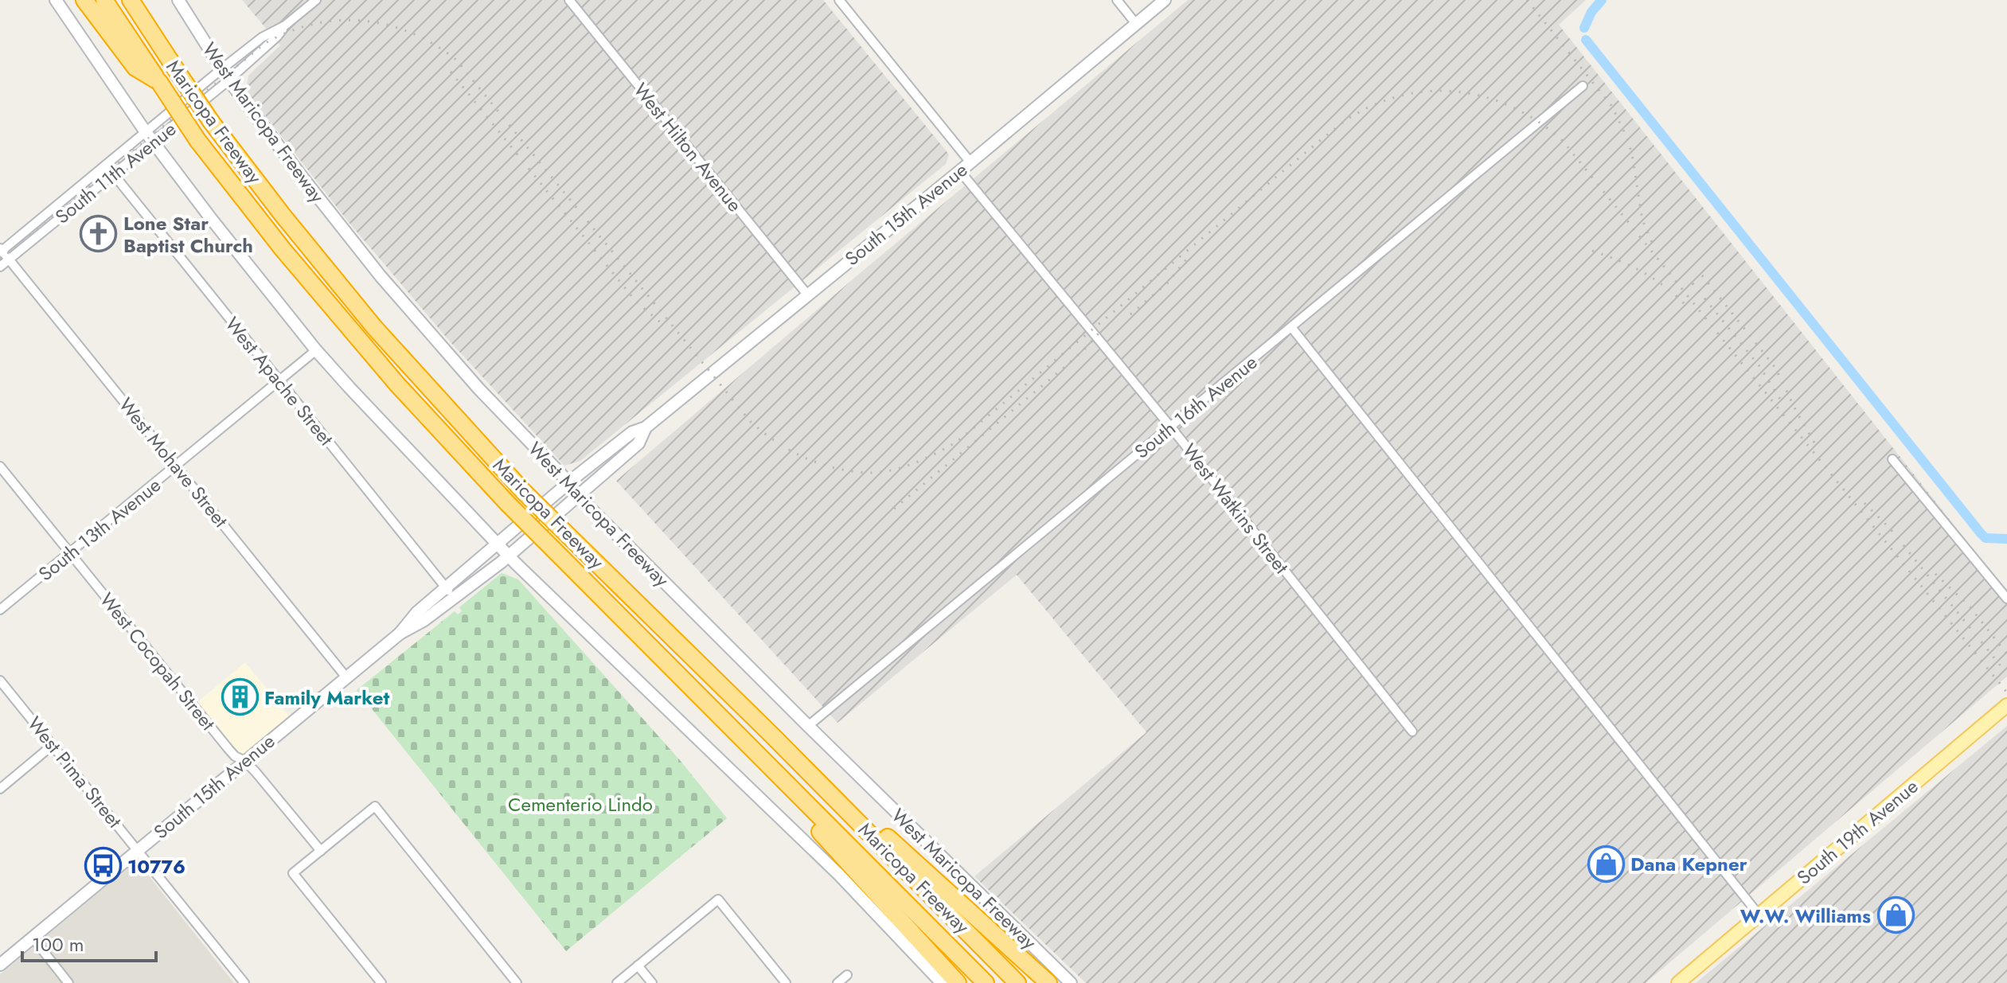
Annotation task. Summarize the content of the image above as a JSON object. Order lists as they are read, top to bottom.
{
  "streets": {
    "highway": ["Maricopa Freeway"],
    "main road": ["West Maricopa Freeway", "South 15th Avenue", "South 19th Avenue"],
    "street": [
      "West Hilton Avenue",
      "South 11th Avenue",
      "West Apache Street",
      "South 16th Avenue",
      "West Mohave Street",
      "West Watkins Street",
      "South 13th Avenue",
      "West Cocopah Street",
      "West Pima Street"
    ]
  },
  "crossings": [
    ["West Maricopa Freeway", "South 11th Avenue"],
    ["West Maricopa Freeway", "South 15th Avenue"],
    ["West Maricopa Freeway", "South 16th Avenue"],
    ["West Hilton Avenue", "South 15th Avenue"],
    ["South 11th Avenue", "West Apache Street"],
    ["South 11th Avenue", "West Mohave Street"],
    ["South 15th Avenue", "West Apache Street"],
    ["South 15th Avenue", "West Mohave Street"],
    ["South 15th Avenue", "West Watkins Street"],
    ["South 15th Avenue", "West Cocopah Street"],
    ["South 15th Avenue", "West Pima Street"],
    ["West Apache Street", "South 13th Avenue"],
    ["South 16th Avenue", "West Watkins Street"],
    ["West Mohave Street", "South 13th Avenue"],
    ["South 13th Avenue", "West Cocopah Street"]
  ],
  "parks": ["Cementerio Lindo"],
  "places": {
    "church": ["Lone Star Baptist Church"],
    "building": ["Family Market"],
    "shop": ["Dana Kepner", "W.W. Williams"],
    "bus stop": ["10776"]
  },
  "scale_bar": "100 m"
}
